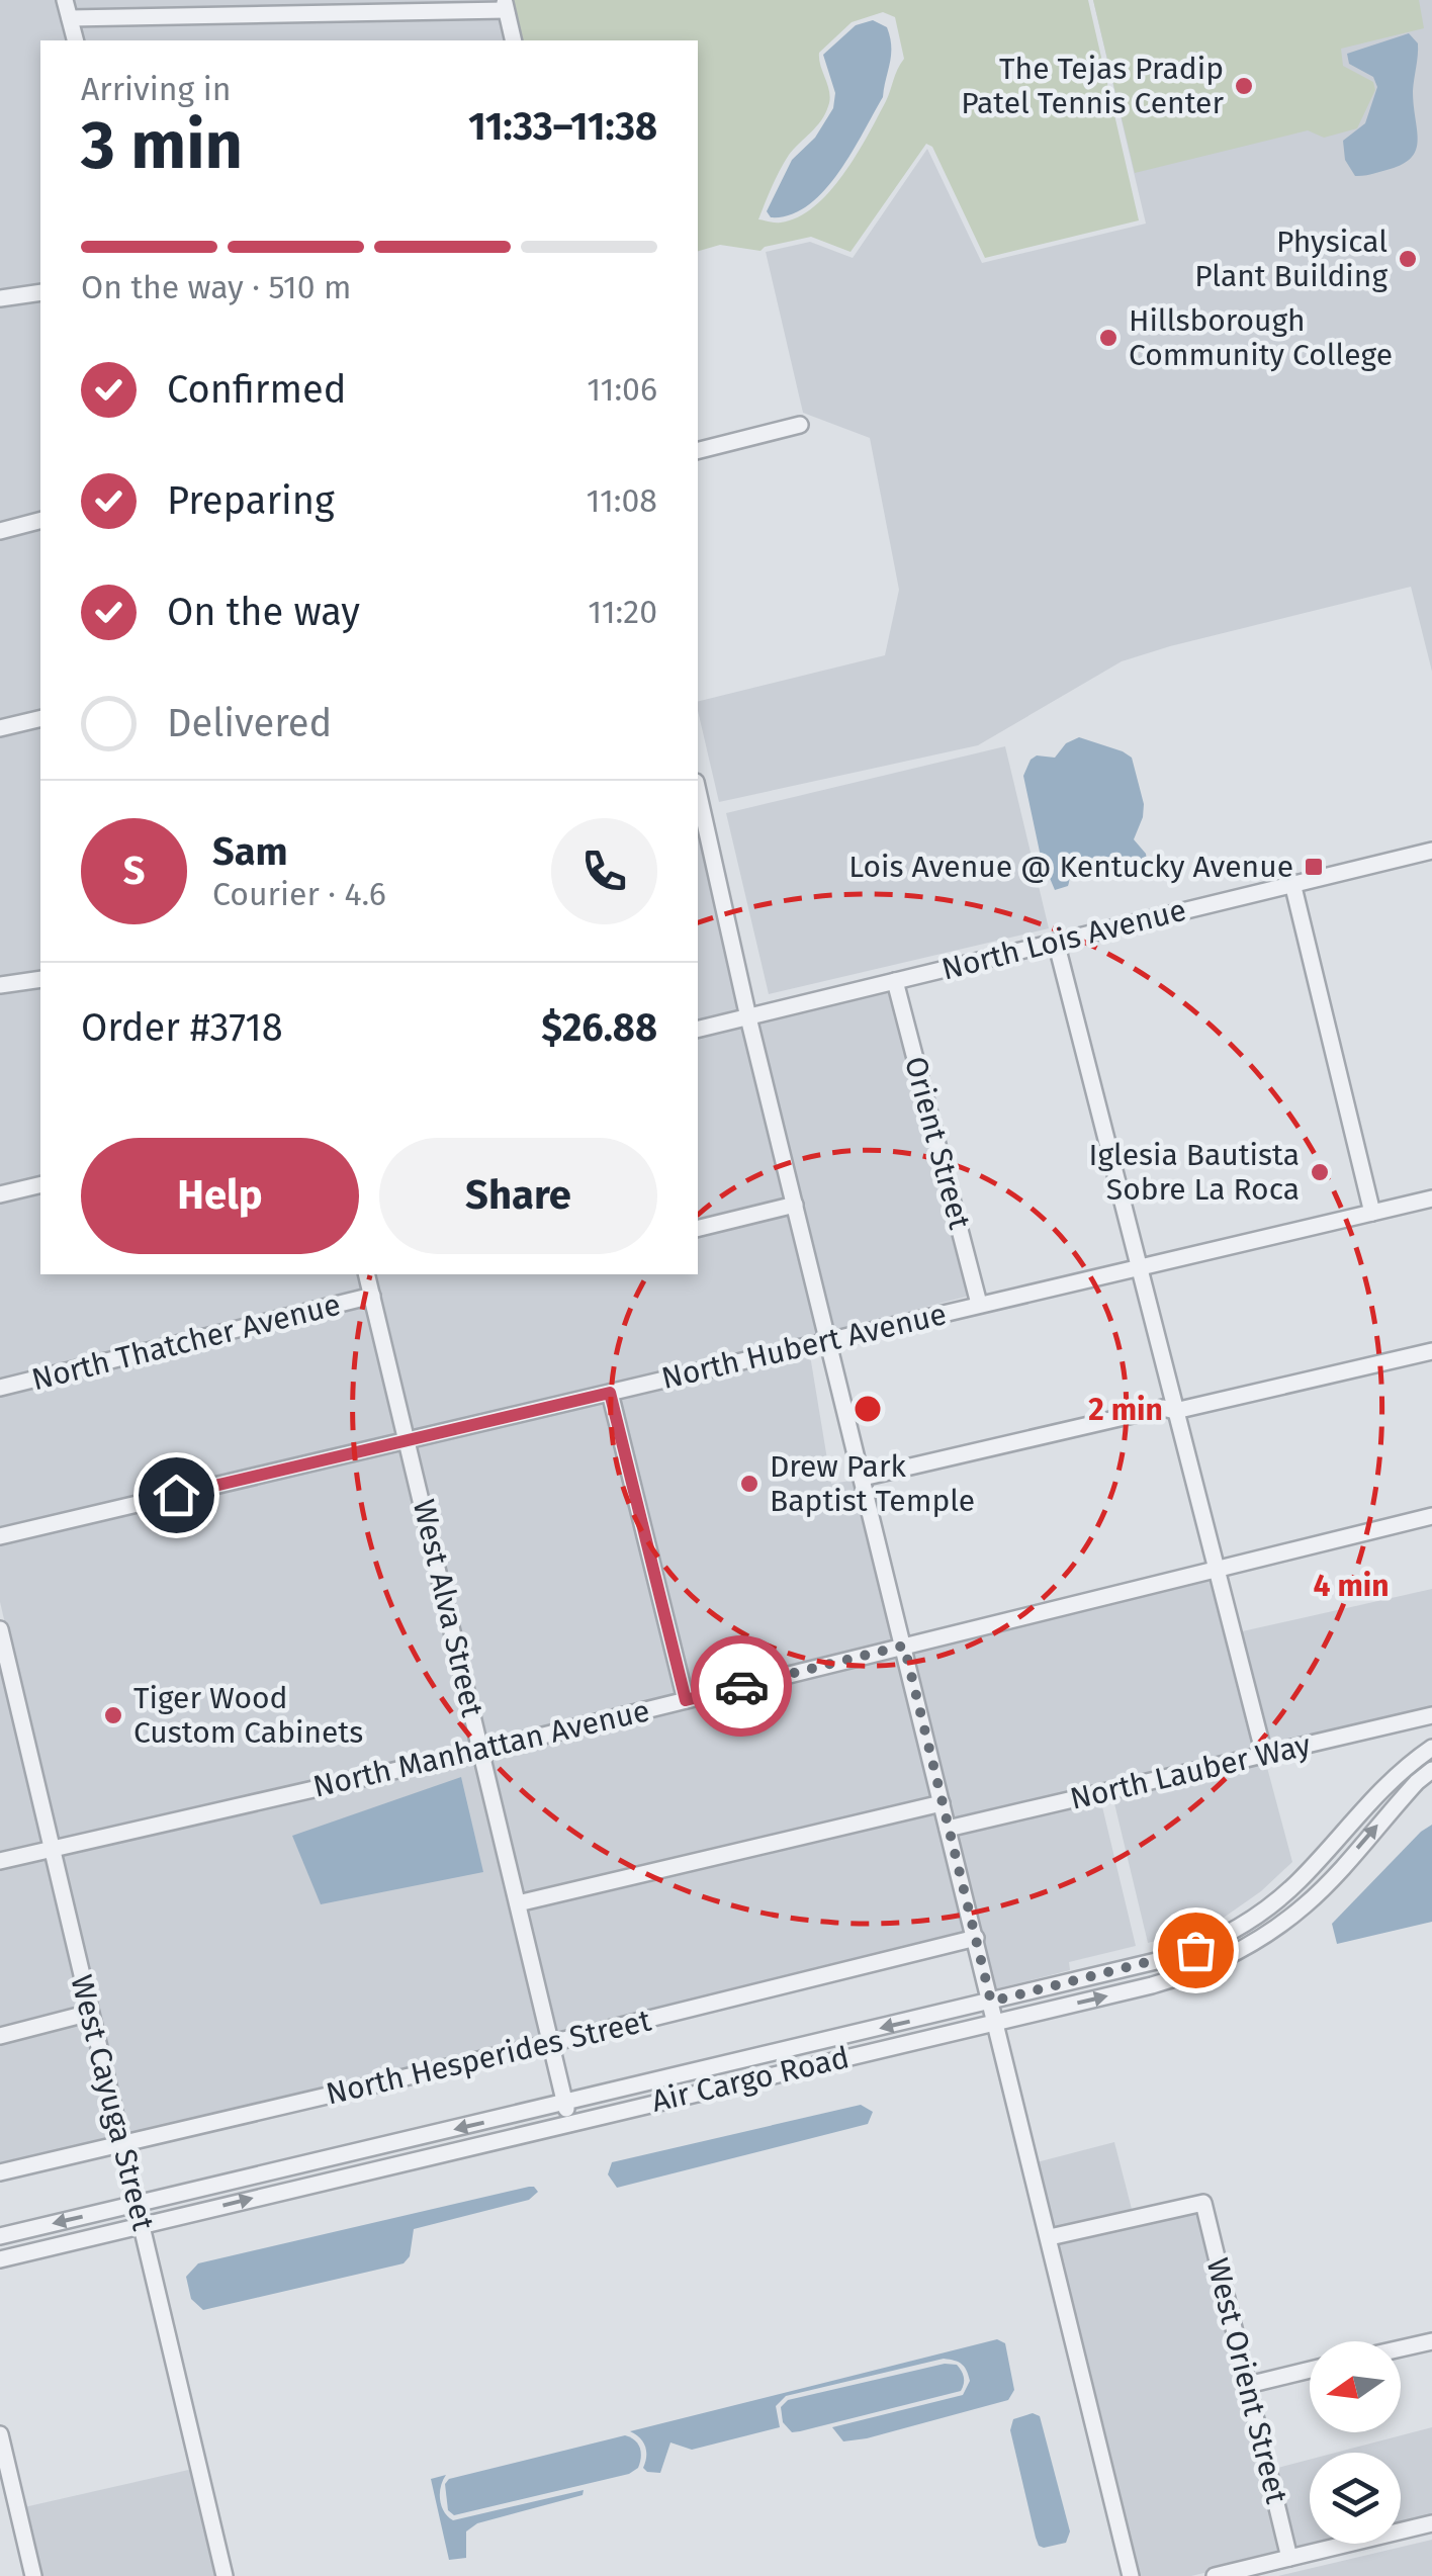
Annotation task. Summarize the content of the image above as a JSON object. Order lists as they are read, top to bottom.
{
  "streets": {
    "street": [
      "North Lois Avenue",
      "Orient Street",
      "North Thatcher Avenue",
      "North Hubert Avenue",
      "West Alva Street",
      "North Manhattan Avenue",
      "North Lauber Way",
      "North Hesperides Street",
      "Air Cargo Road",
      "West Cayuga Street",
      "West Orient Street"
    ]
  },
  "crossings": [
    ["North Lois Avenue", "Orient Street"],
    ["Orient Street", "North Hubert Avenue"],
    ["North Thatcher Avenue", "West Alva Street"],
    ["North Hubert Avenue", "West Alva Street"],
    ["West Alva Street", "North Manhattan Avenue"],
    ["West Alva Street", "North Hesperides Street"],
    ["West Alva Street", "Air Cargo Road"],
    ["North Manhattan Avenue", "West Cayuga Street"],
    ["North Hesperides Street", "West Cayuga Street"],
    ["Air Cargo Road", "West Cayuga Street"]
  ],
  "places": {
    "other": [
      "The Tejas Pradip Patel Tennis Center",
      "Physical Plant Building",
      "Hillsborough Community College",
      "Iglesia Bautista Sobre La Roca",
      "Drew Park Baptist Temple",
      "Tiger Wood Custom Cabinets"
    ],
    "transit": ["Lois Avenue @ Kentucky Avenue"]
  },
  "north": "left",
  "page": {
    "heading": ["3 min", "Arriving in", "11:33–11:38"],
    "panel": [
      "Sam",
      "Courier · 4.6",
      "Order #3718",
      "$26.88"
    ],
    "bar": "On the way · 510 m",
    "list": [
      ["Confirmed", "11:06"],
      ["Preparing", "11:08"],
      ["On the way", "11:20"],
      "Delivered"
    ],
    "round": "S",
    "buttons": ["Help", "Share"]
  },
  "rings": ["2 min", "4 min"]
}
